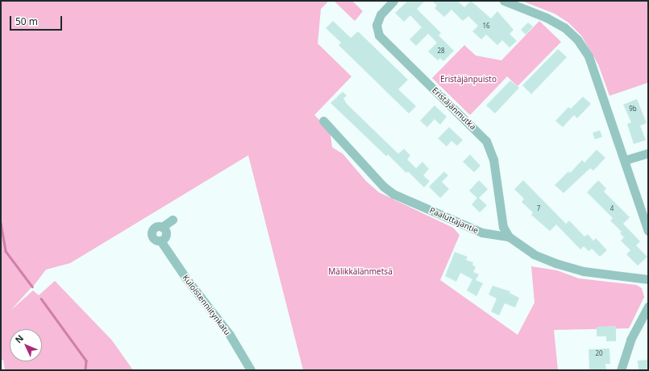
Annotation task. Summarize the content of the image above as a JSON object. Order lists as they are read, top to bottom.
{
  "streets": {
    "street": ["Eristäjänmutka", "Paaluttajantie", "Kuloistenniitynkatu"]
  },
  "crossings": [
    ["Eristäjänmutka", "Paaluttajantie"]
  ],
  "parks": ["Eristäjänpuisto", "Mälikkälänmetsä"],
  "house_numbers": [
    "16",
    "28",
    "9b",
    "7",
    "4",
    "20"
  ],
  "scale_bar": "50 m",
  "north": "top left"
}
